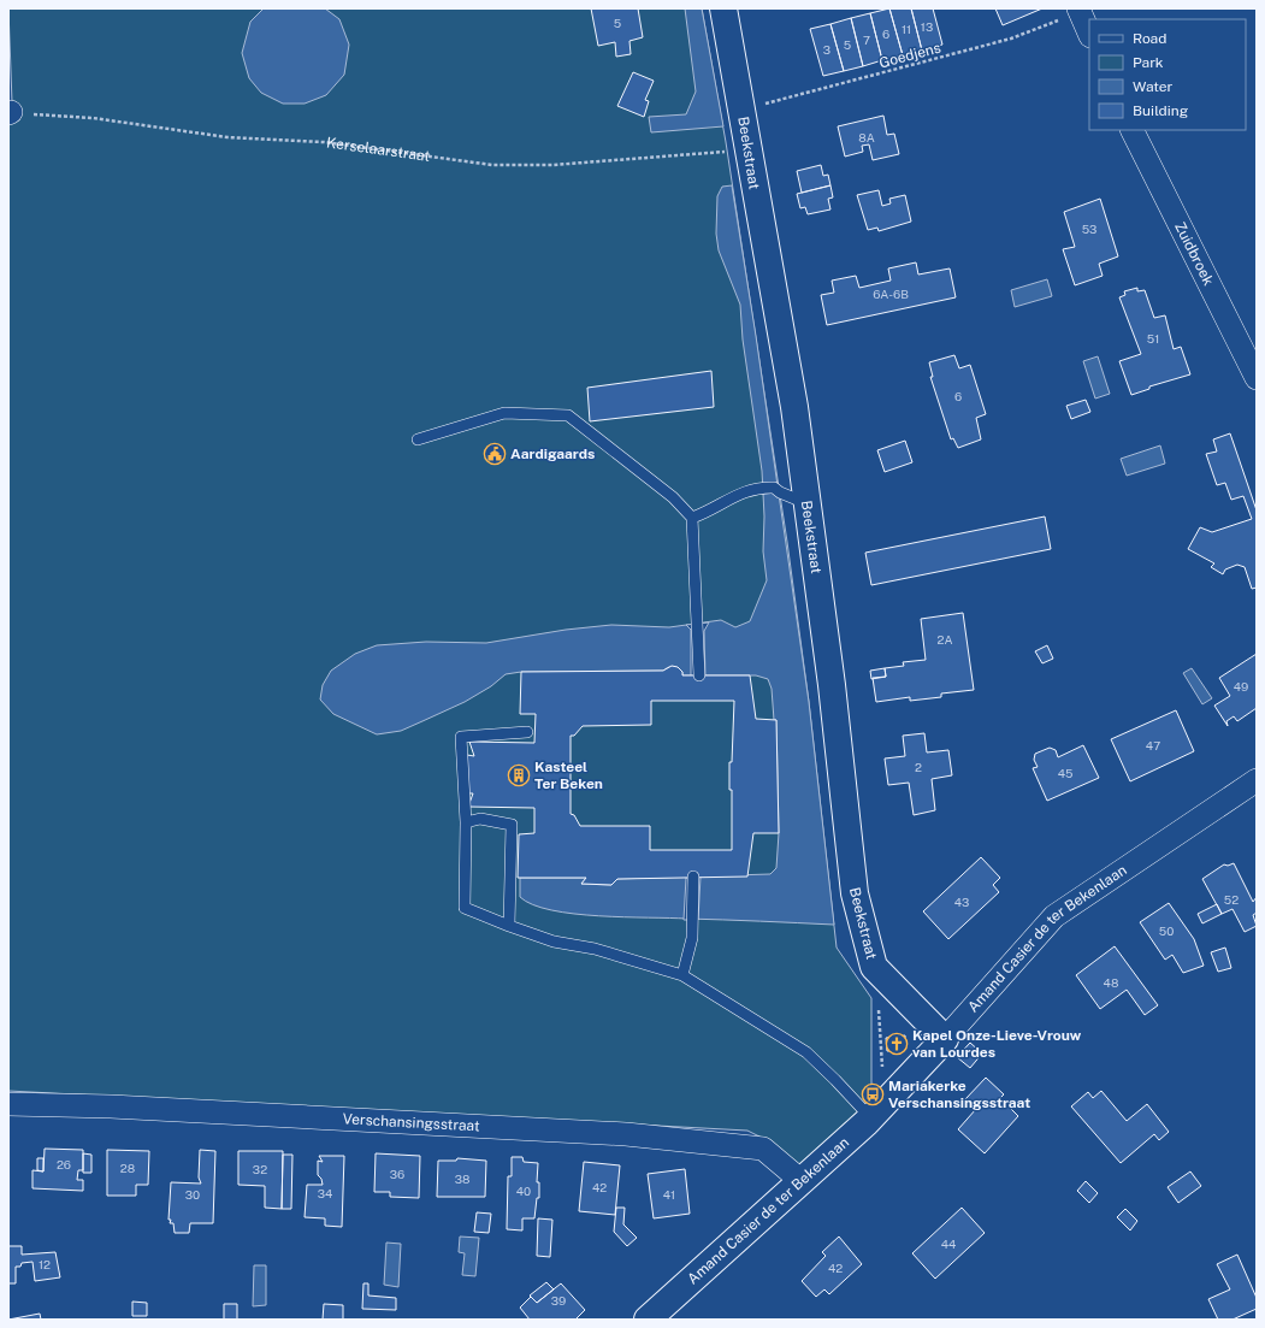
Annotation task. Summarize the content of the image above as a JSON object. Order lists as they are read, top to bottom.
{
  "streets": {
    "street": [
      "Beekstraat",
      "Zuidbroek",
      "Amand Casier de ter Bekenlaan",
      "Verschansingsstraat"
    ],
    "path": ["Goedjens", "Kerselaarstraat"]
  },
  "crossings": [
    ["Goedjens", "Beekstraat"],
    ["Kerselaarstraat", "Beekstraat"],
    ["Beekstraat", "Amand Casier de ter Bekenlaan"],
    ["Amand Casier de ter Bekenlaan", "Verschansingsstraat"]
  ],
  "places": {
    "public building": ["Aardigaards"],
    "building": ["Kasteel Ter Beken"],
    "church": ["Kapel Onze-Lieve-Vrouw van Lourdes"],
    "bus stop": ["Mariakerke Verschansingsstraat"]
  },
  "house_numbers": [
    "5",
    "13",
    "11",
    "6",
    "7",
    "5",
    "3",
    "8A",
    "53",
    "6A-6B",
    "51",
    "6",
    "2A",
    "49",
    "47",
    "2",
    "45",
    "52",
    "43",
    "50",
    "48",
    "26",
    "28",
    "32",
    "36",
    "38",
    "42",
    "40",
    "34",
    "30",
    "41",
    "44",
    "12",
    "42",
    "39"
  ],
  "legend": [
    "Road",
    "Park",
    "Water",
    "Building"
  ]
}
